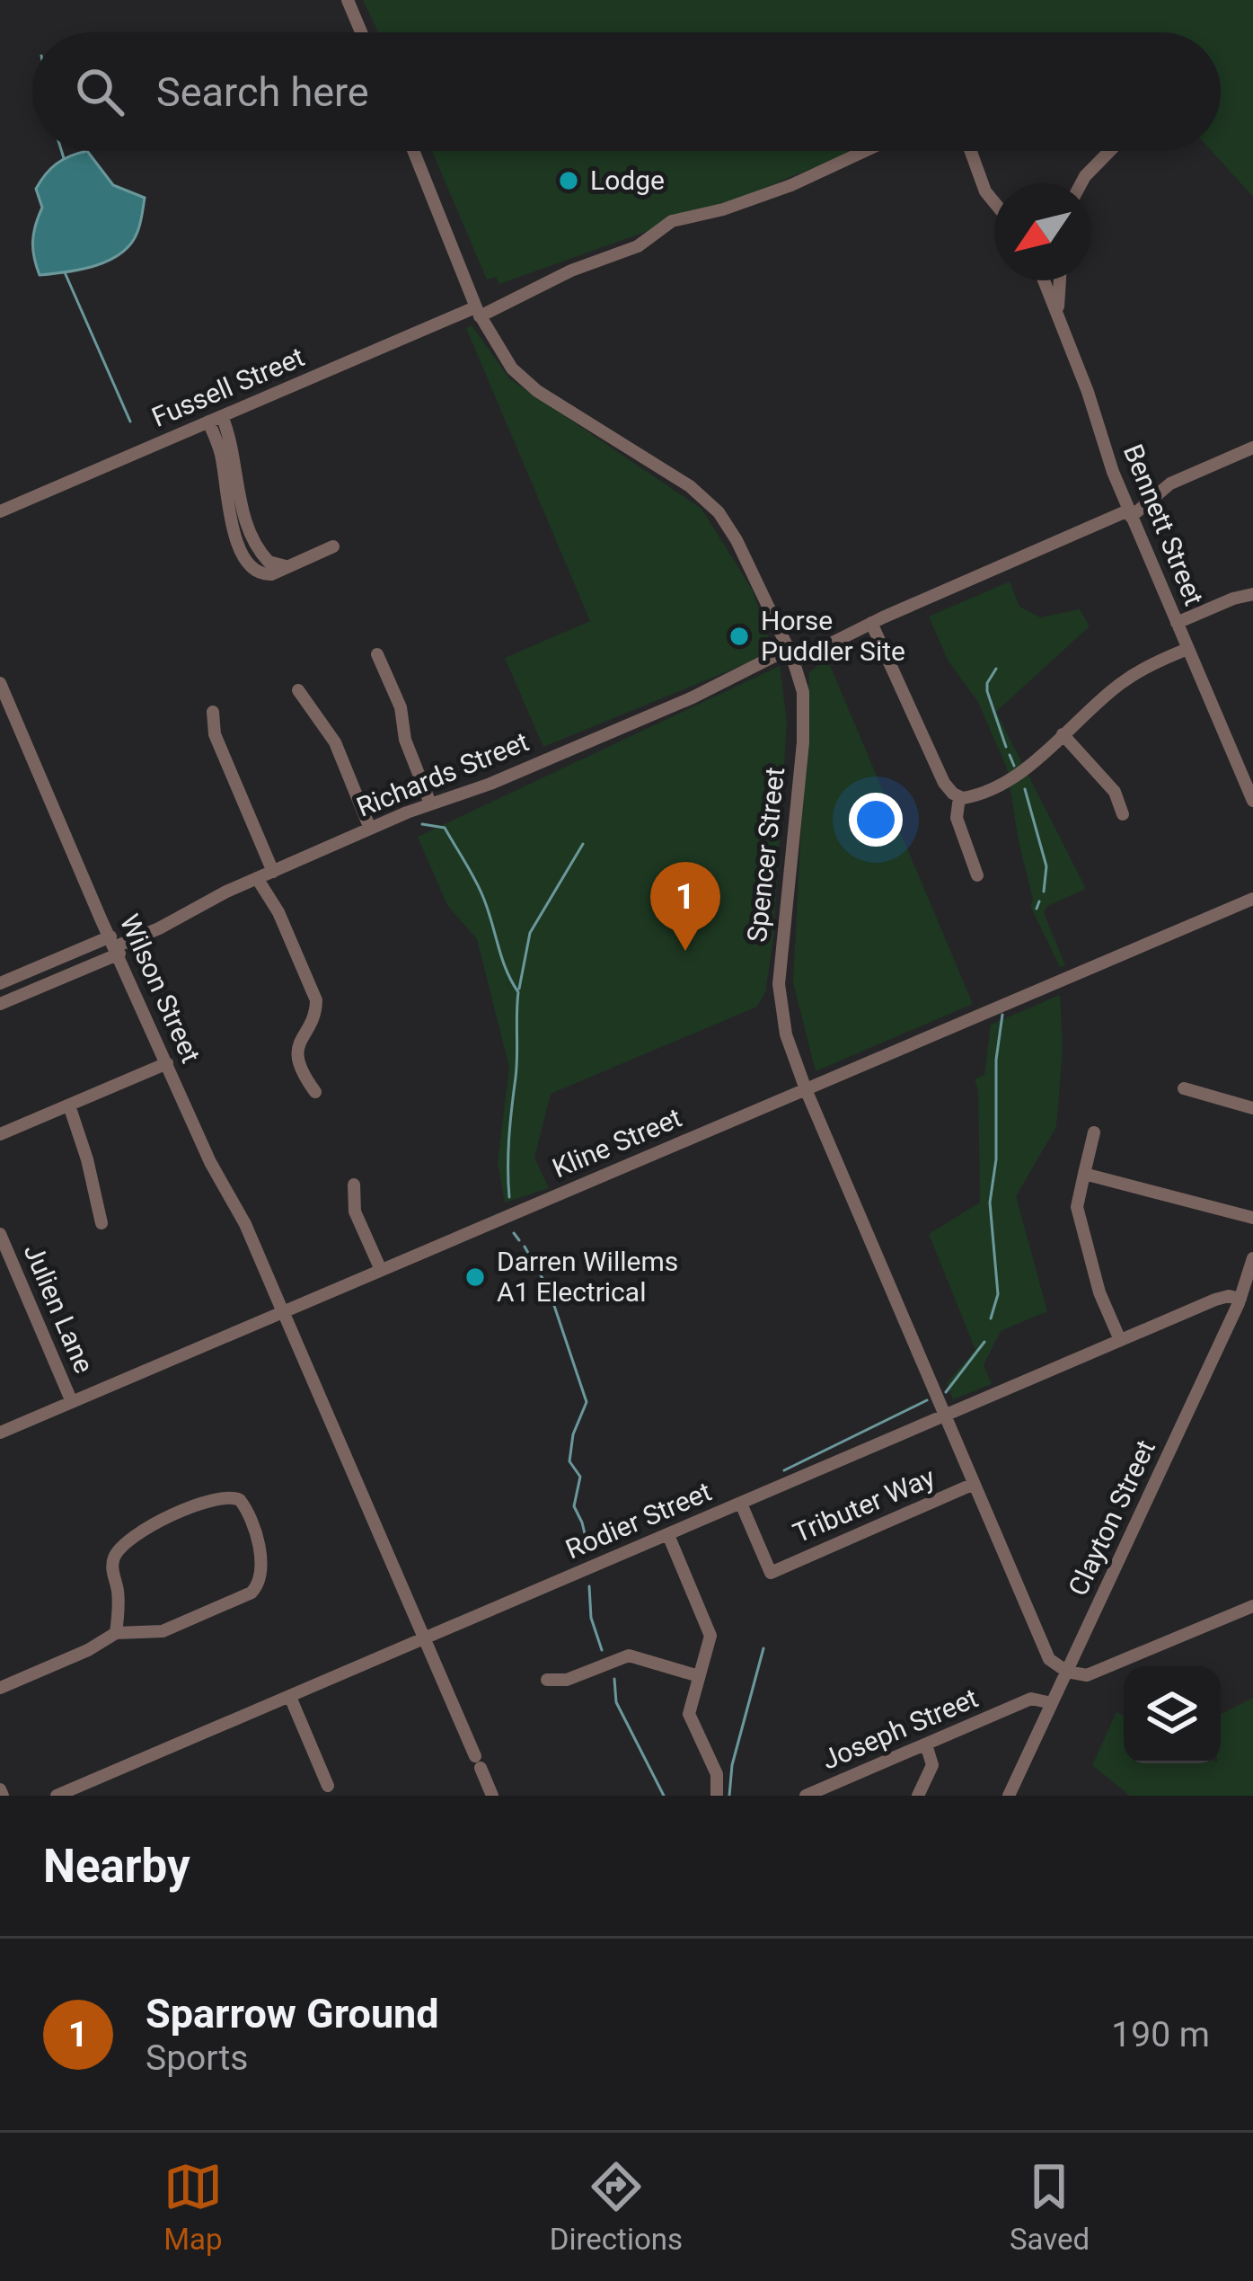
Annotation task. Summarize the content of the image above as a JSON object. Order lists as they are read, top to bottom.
{
  "streets": {
    "street": [
      "Fussell Street",
      "Bennett Street",
      "Richards Street",
      "Spencer Street",
      "Wilson Street",
      "Kline Street",
      "Julien Lane",
      "Tributer Way",
      "Clayton Street",
      "Rodier Street",
      "Joseph Street"
    ]
  },
  "crossings": [
    ["Fussell Street", "Spencer Street"],
    ["Bennett Street", "Richards Street"],
    ["Richards Street", "Spencer Street"],
    ["Richards Street", "Wilson Street"],
    ["Spencer Street", "Kline Street"],
    ["Spencer Street", "Tributer Way"],
    ["Spencer Street", "Clayton Street"],
    ["Spencer Street", "Rodier Street"],
    ["Wilson Street", "Kline Street"],
    ["Wilson Street", "Rodier Street"],
    ["Kline Street", "Julien Lane"],
    ["Tributer Way", "Rodier Street"],
    ["Clayton Street", "Rodier Street"],
    ["Clayton Street", "Joseph Street"]
  ],
  "places": ["Lodge", "Horse Puddler Site", "Darren Willems A1 Electrical"],
  "north": "bottom left",
  "page": {
    "search": "Search here",
    "pins": "1",
    "heading": "Nearby",
    "list": [
      {
        "mark": "1",
        "name": "Sparrow Ground",
        "note": "Sports",
        "value": "190 m"
      }
    ],
    "nav": ["Map", "Directions", "Saved"]
  }
}
